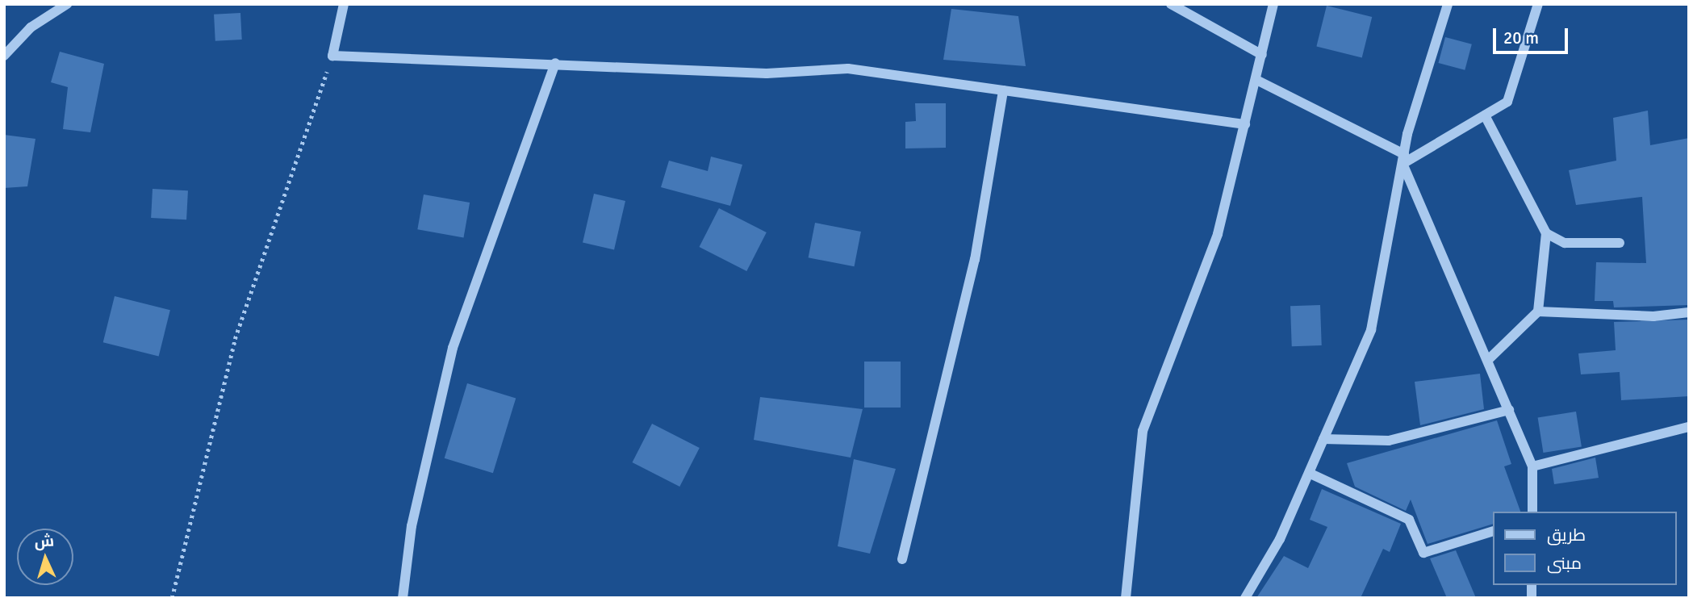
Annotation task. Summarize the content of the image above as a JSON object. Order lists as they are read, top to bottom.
{
  "legend": ["طريق", "مبنى"],
  "scale_bar": "20 m",
  "north": "top"
}
